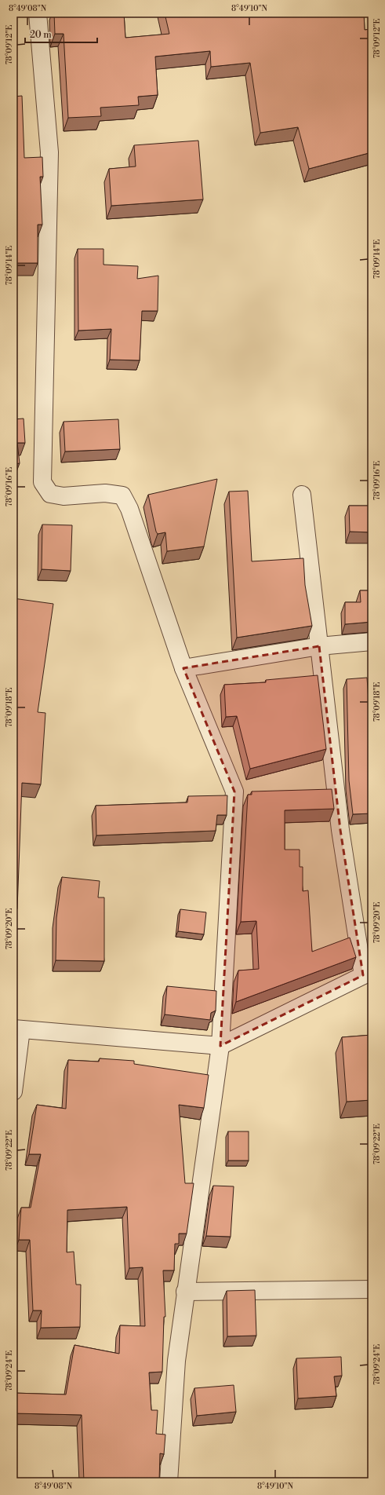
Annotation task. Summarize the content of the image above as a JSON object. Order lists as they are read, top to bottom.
{
  "scale_bar": "20 m",
  "coordinates": [
    "8°49'08\"N",
    "8°49'10\"N",
    "78°09'12\"E",
    "78°09'14\"E",
    "78°09'16\"E",
    "78°09'18\"E",
    "78°09'20\"E",
    "78°09'22\"E",
    "78°09'24\"E"
  ]
}
